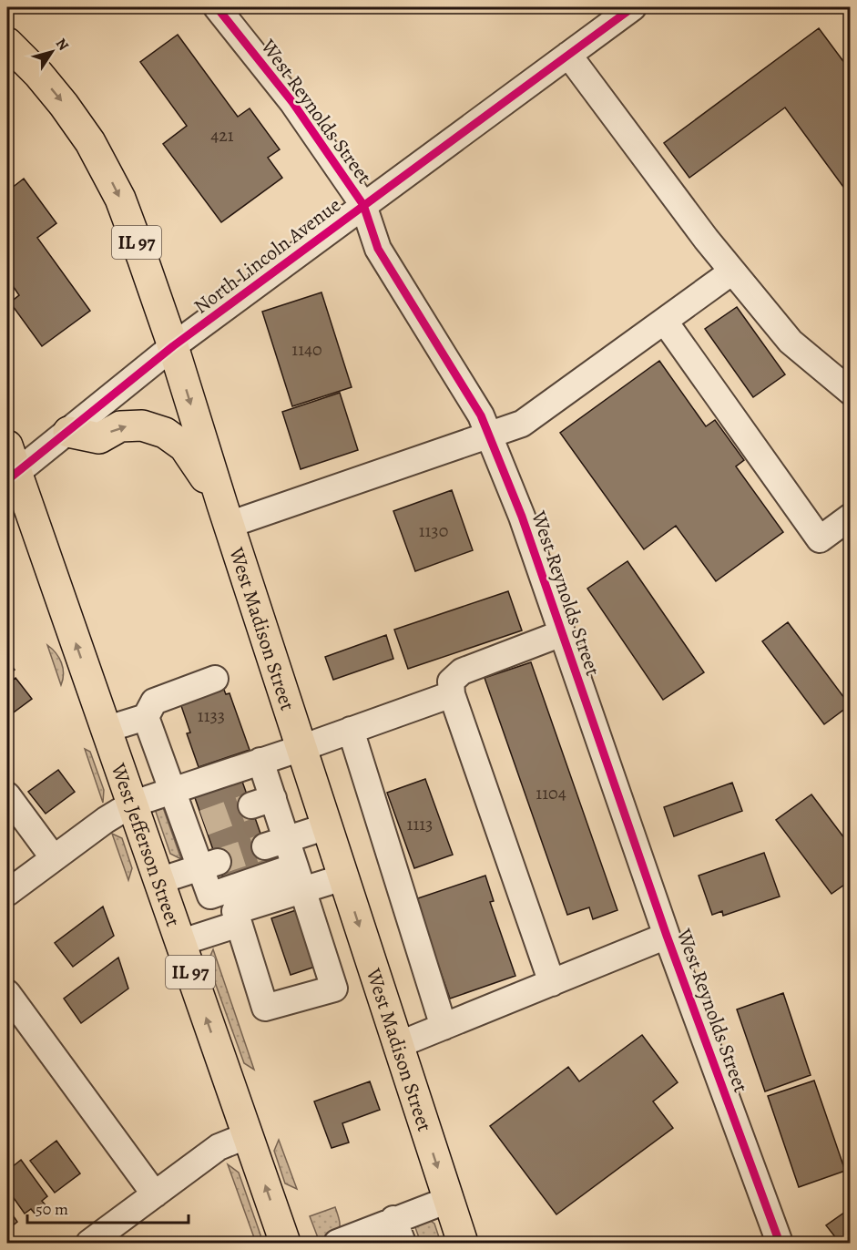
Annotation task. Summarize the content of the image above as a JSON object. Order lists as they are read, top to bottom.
{
  "streets": {
    "main road": ["IL 97", "West Madison Street", "West Jefferson Street"],
    "street": ["West Reynolds Street", "North Lincoln Avenue"]
  },
  "crossings": [
    ["West Reynolds Street", "North Lincoln Avenue"],
    ["North Lincoln Avenue", "West Madison Street"],
    ["North Lincoln Avenue", "West Jefferson Street"]
  ],
  "one_way": ["West Madison Street", "West Jefferson Street"],
  "house_numbers": [
    "421",
    "1140",
    "1130",
    "1133",
    "1104",
    "1113"
  ],
  "scale_bar": "50 m",
  "north": "top right"
}
